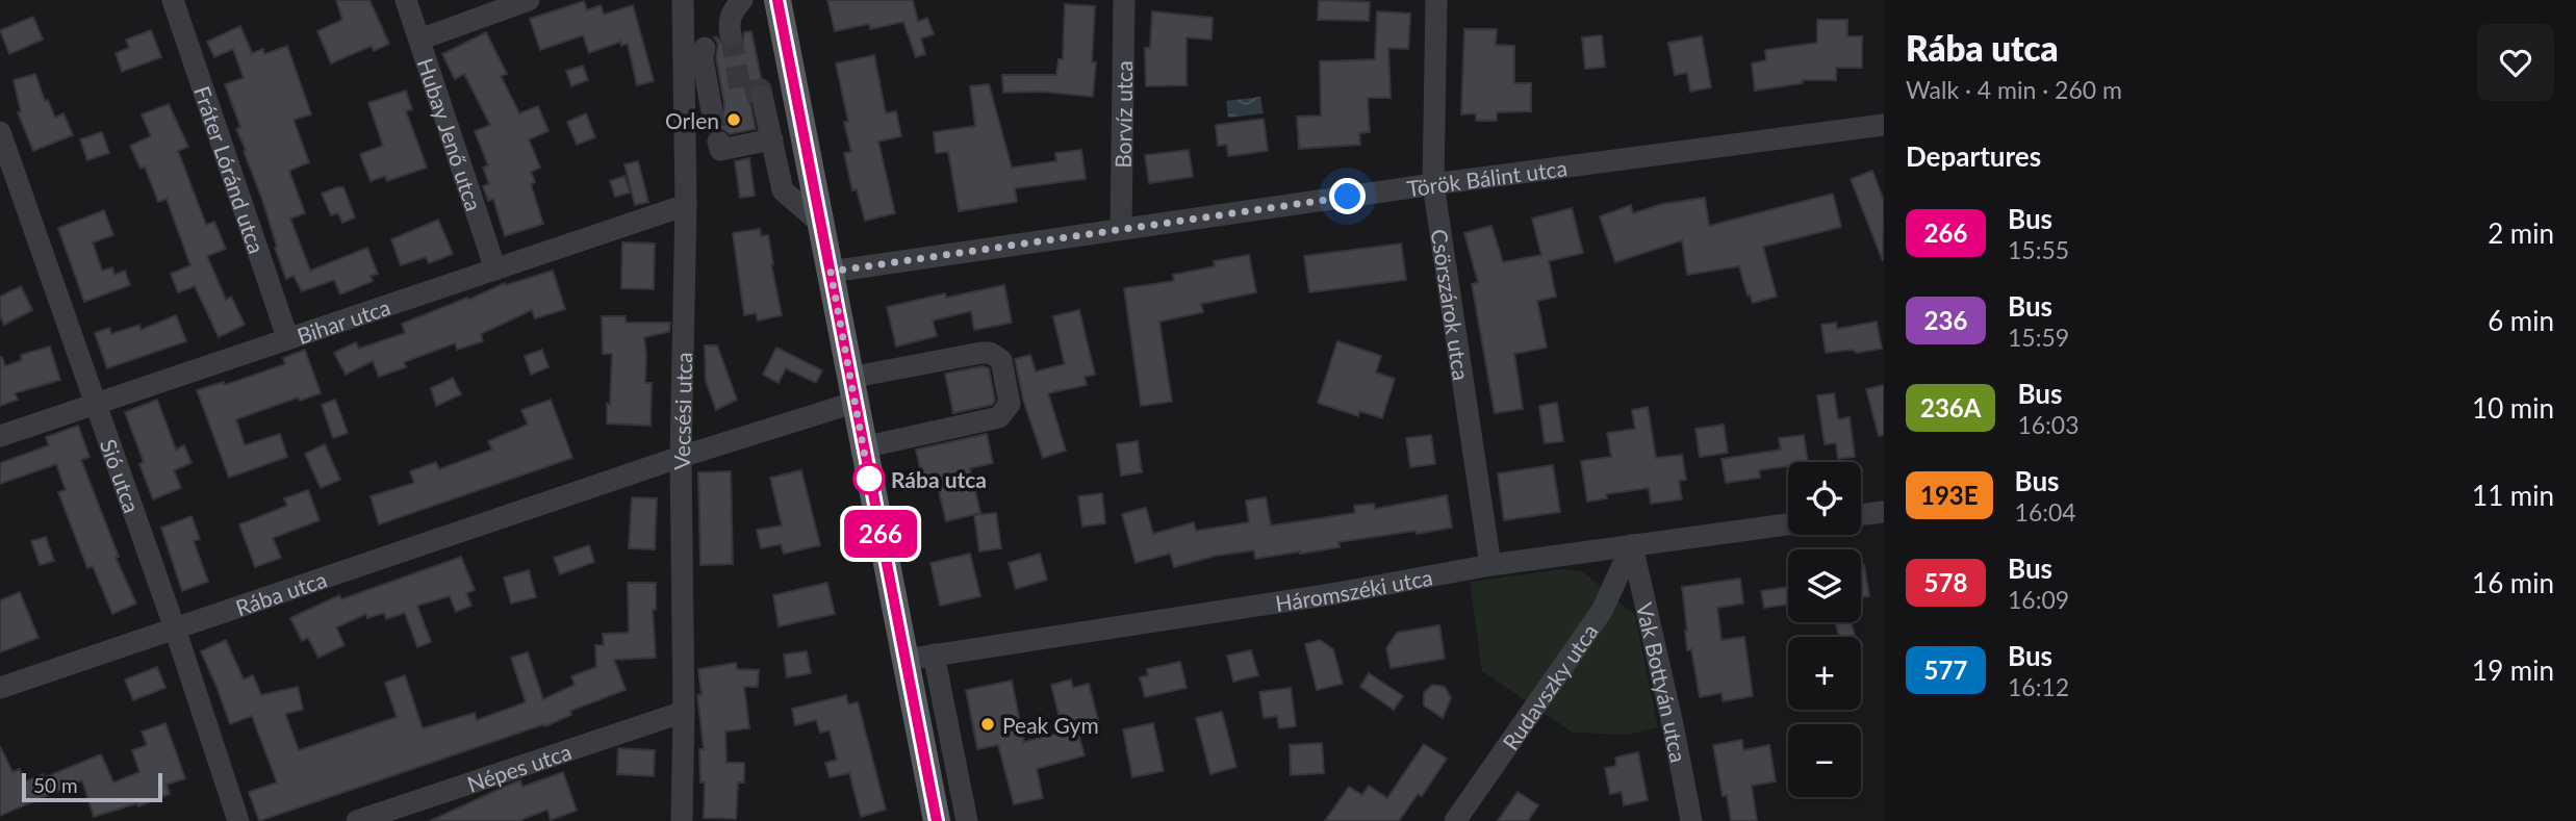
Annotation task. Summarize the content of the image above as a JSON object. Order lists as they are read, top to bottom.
{
  "streets": {
    "street": [
      "Borvíz utca",
      "Hubay Jenő utca",
      "Fráter Lóránd utca",
      "Török Bálint utca",
      "Csörszárok utca",
      "Bihar utca",
      "Vecsési utca",
      "Sió utca",
      "Háromszéki utca",
      "Rába utca",
      "Vak Bottyán utca",
      "Rudavszky utca",
      "Népes utca"
    ]
  },
  "crossings": [
    ["Borvíz utca", "Török Bálint utca"],
    ["Hubay Jenő utca", "Bihar utca"],
    ["Fráter Lóránd utca", "Bihar utca"],
    ["Török Bálint utca", "Csörszárok utca"],
    ["Csörszárok utca", "Háromszéki utca"],
    ["Bihar utca", "Vecsési utca"],
    ["Bihar utca", "Sió utca"],
    ["Vecsési utca", "Rába utca"],
    ["Vecsési utca", "Népes utca"],
    ["Sió utca", "Rába utca"],
    ["Háromszéki utca", "Vak Bottyán utca"],
    ["Háromszéki utca", "Rudavszky utca"],
    ["Vak Bottyán utca", "Rudavszky utca"]
  ],
  "places": ["Orlen", "Rába utca", "Peak Gym"],
  "lines": ["bus line 266"],
  "scale_bar": "50 m",
  "page": {
    "on_map": "266",
    "heading": [
      ["Rába utca", "Walk · 4 min · 260 m"],
      "Departures"
    ],
    "list": [
      {
        "mark": "266",
        "name": "Bus",
        "note": "15:55",
        "value": "2 min"
      },
      {
        "mark": "236",
        "name": "Bus",
        "note": "15:59",
        "value": "6 min"
      },
      {
        "mark": "236A",
        "name": "Bus",
        "note": "16:03",
        "value": "10 min"
      },
      {
        "mark": "193E",
        "name": "Bus",
        "note": "16:04",
        "value": "11 min"
      },
      {
        "mark": "578",
        "name": "Bus",
        "note": "16:09",
        "value": "16 min"
      },
      {
        "mark": "577",
        "name": "Bus",
        "note": "16:12",
        "value": "19 min"
      }
    ],
    "map_buttons": ["+", "−"],
    "scale": "50 m"
  }
}
